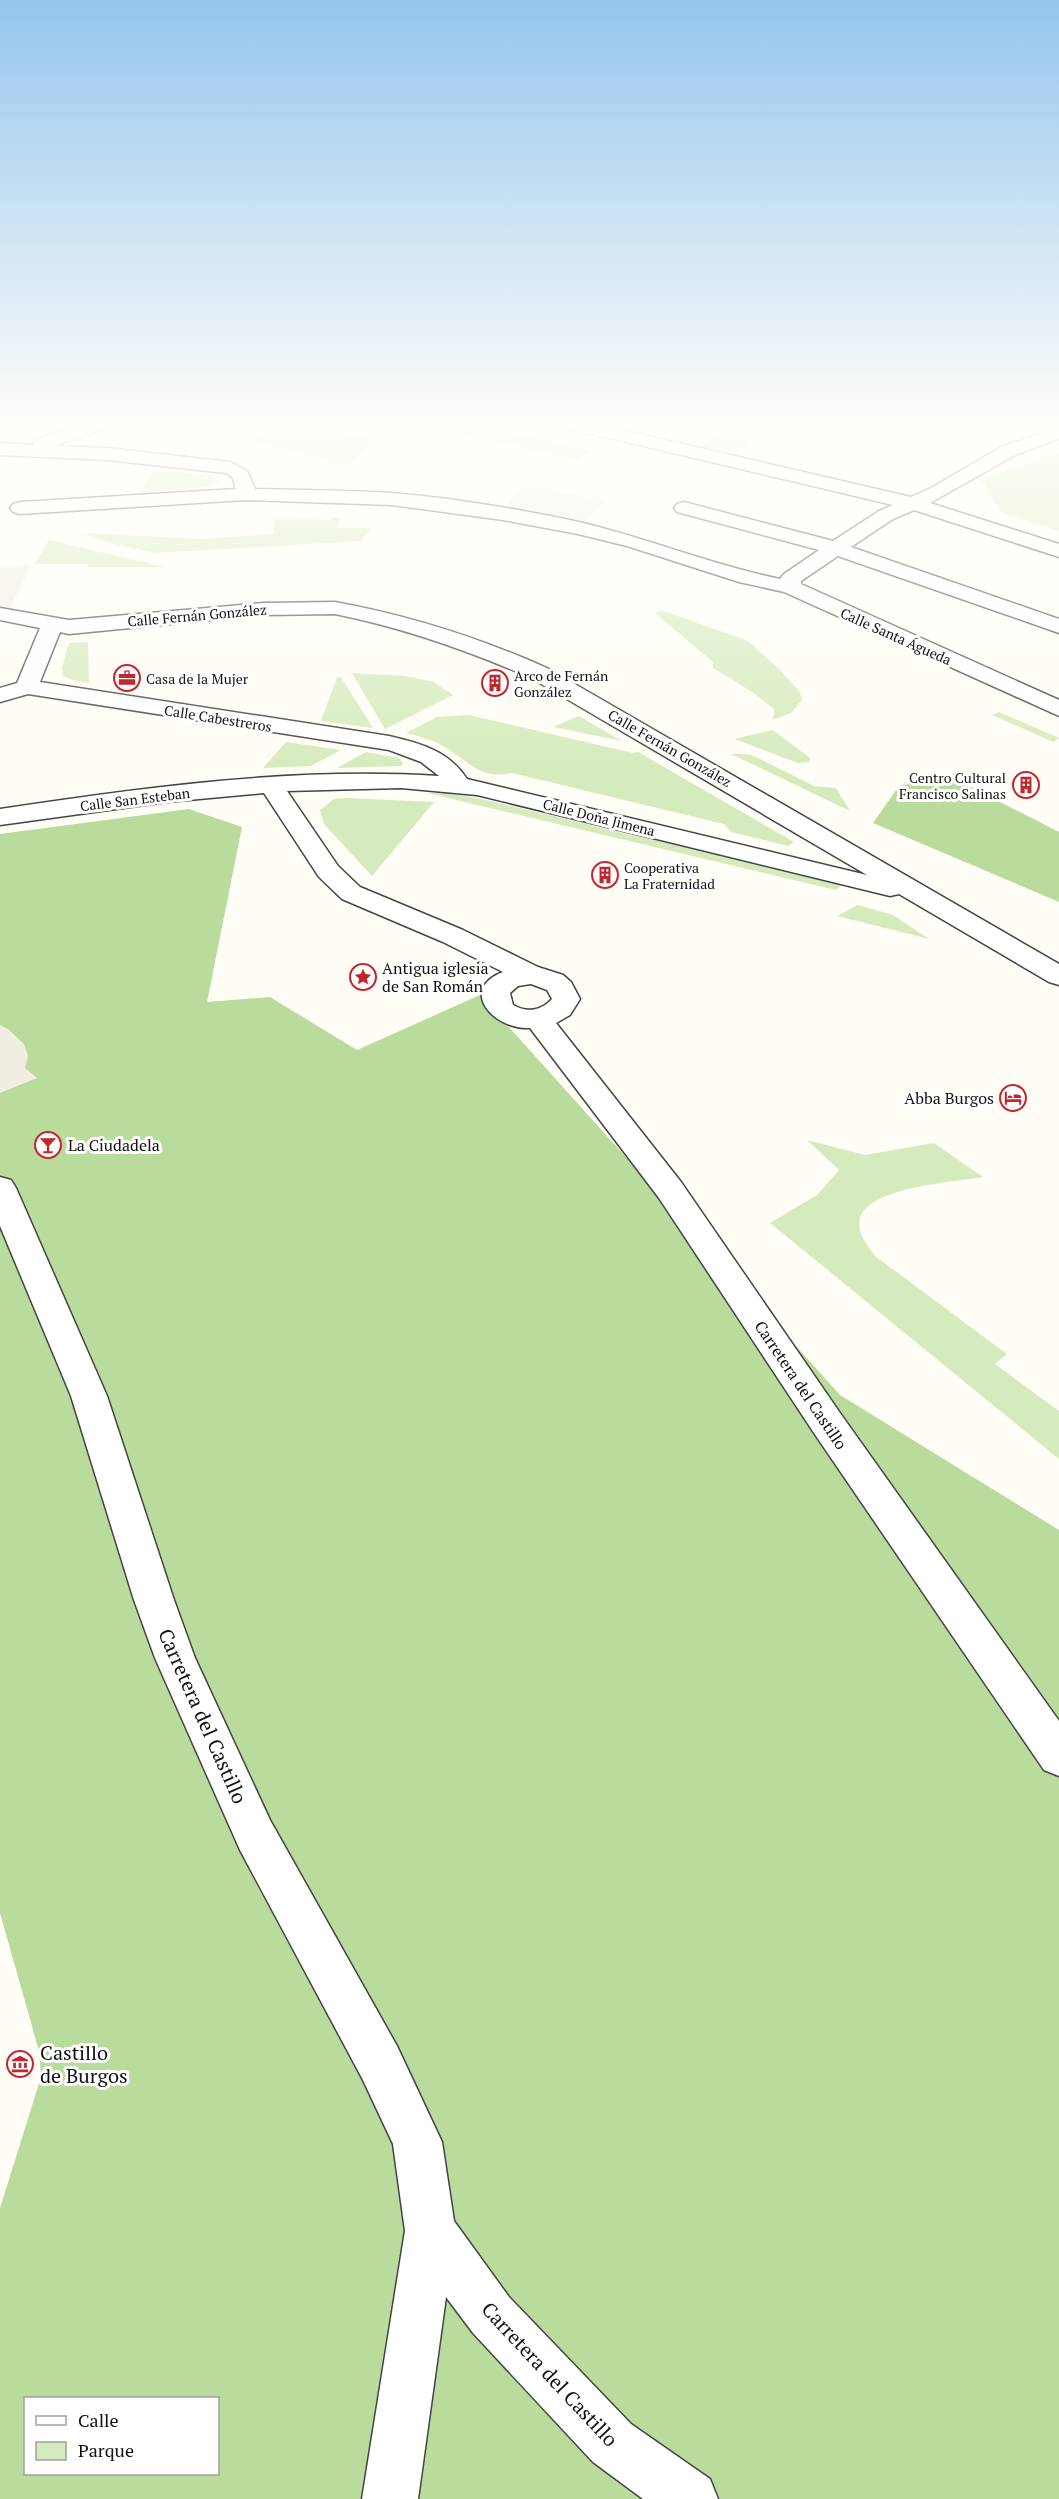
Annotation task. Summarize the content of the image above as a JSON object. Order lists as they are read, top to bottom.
{
  "streets": {
    "street": [
      "Calle Fernán González",
      "Calle Santa Águeda",
      "Calle Cabestreros",
      "Calle San Esteban",
      "Calle Doña Jimena",
      "Carretera del Castillo"
    ]
  },
  "crossings": [
    ["Calle Fernán González", "Calle Doña Jimena"],
    ["Calle Cabestreros", "Calle Doña Jimena"],
    ["Calle San Esteban", "Calle Doña Jimena"]
  ],
  "places": {
    "office": ["Casa de la Mujer"],
    "building": ["Arco de Fernán González", "Centro Cultural Francisco Salinas", "Cooperativa La Fraternidad"],
    "place": ["Antigua iglesia de San Román"],
    "hotel": ["Abba Burgos"],
    "bar": ["La Ciudadela"],
    "museum": ["Castillo de Burgos"]
  },
  "legend": ["Calle", "Parque"]
}
